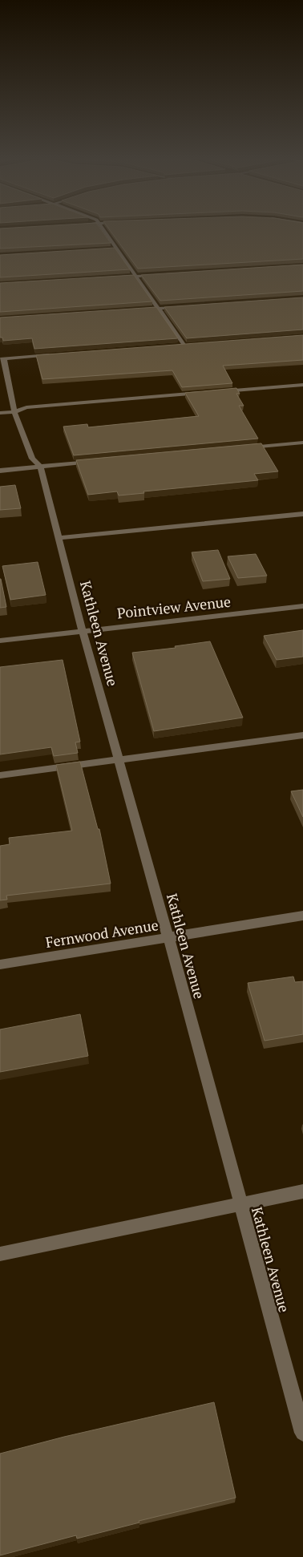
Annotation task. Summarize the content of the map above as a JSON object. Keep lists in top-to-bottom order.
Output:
{
  "streets": {
    "street": ["Pointview Avenue", "Kathleen Avenue", "Fernwood Avenue"]
  },
  "crossings": [
    ["Pointview Avenue", "Kathleen Avenue"],
    ["Kathleen Avenue", "Fernwood Avenue"]
  ]
}
